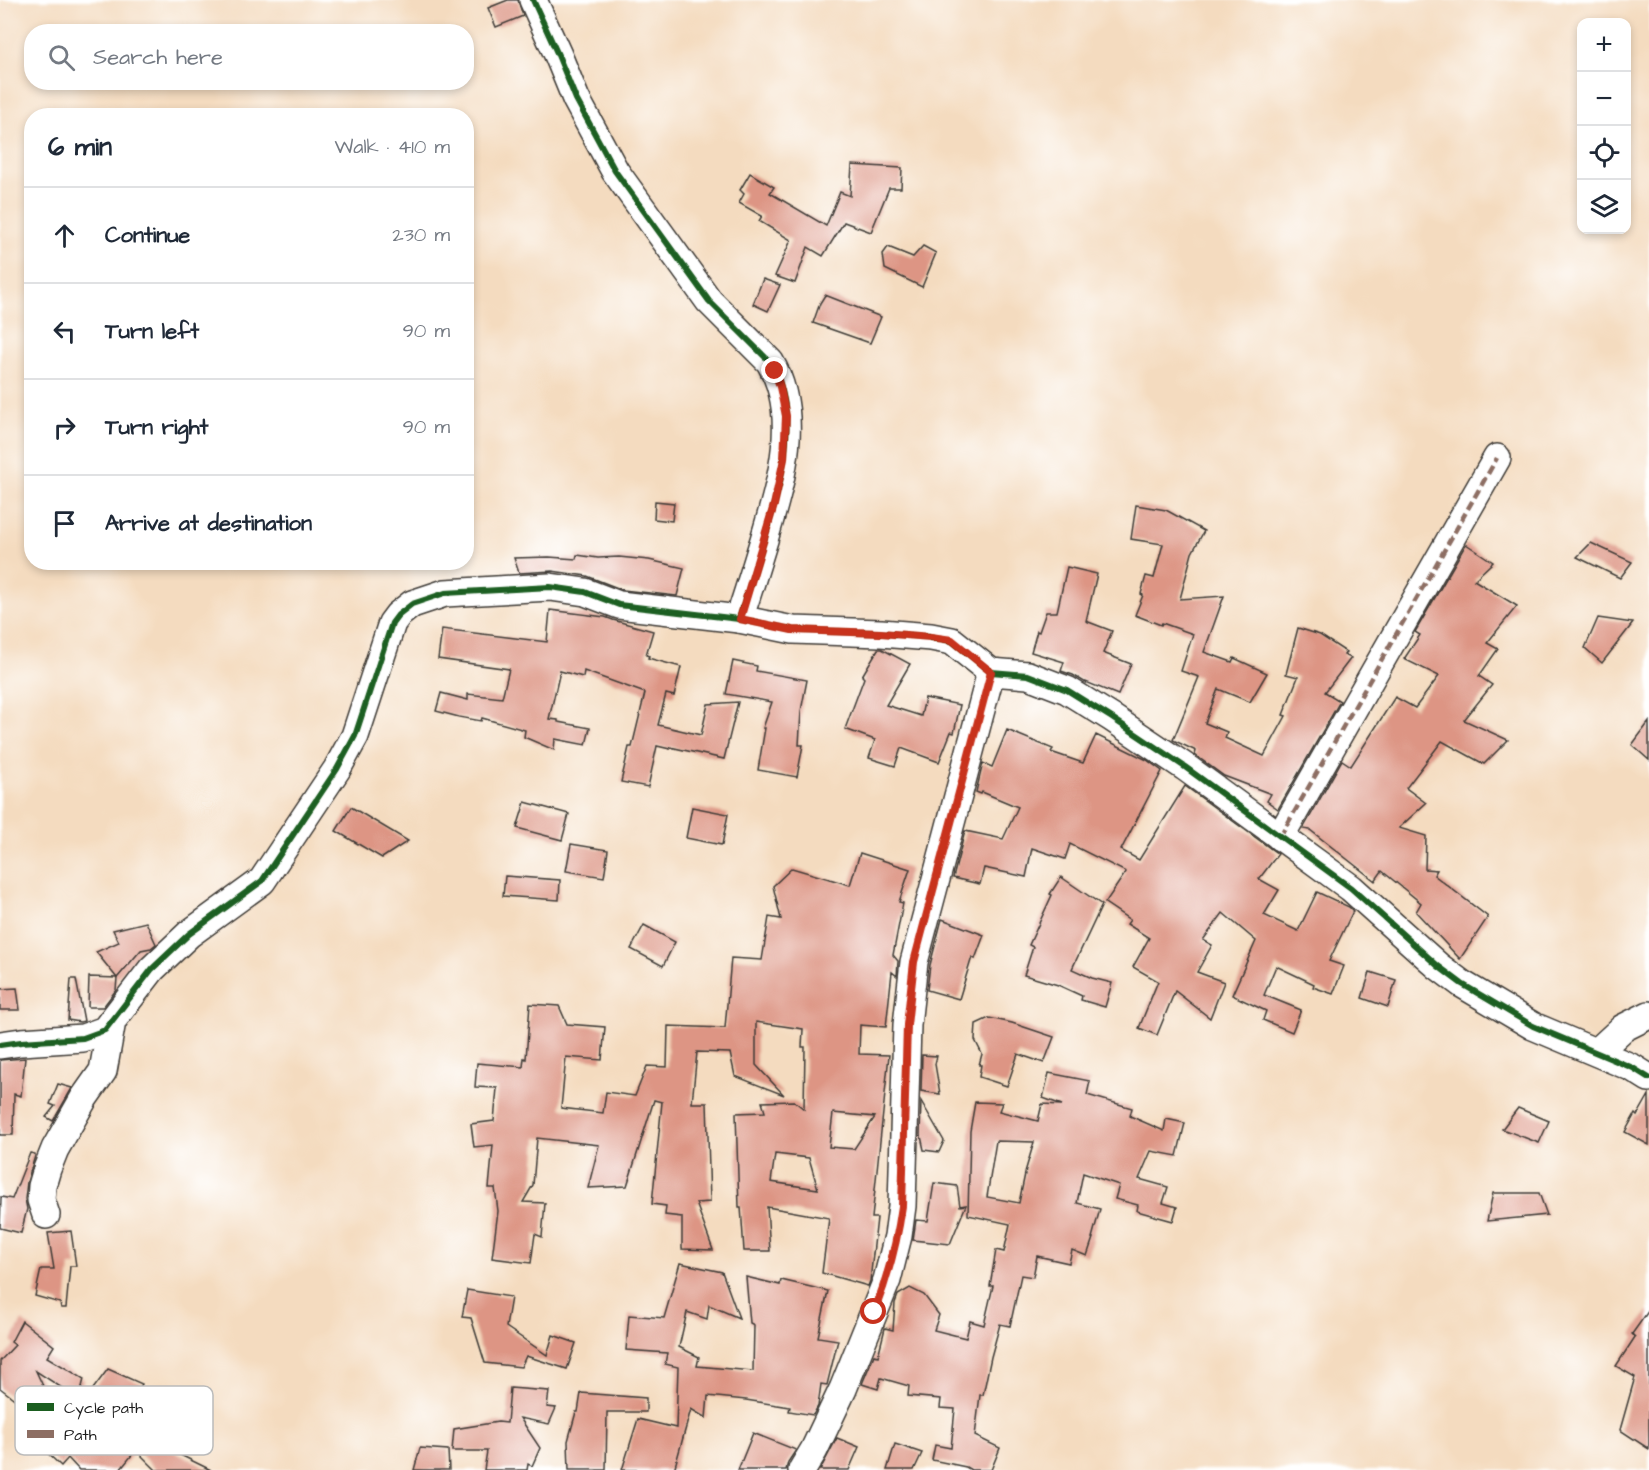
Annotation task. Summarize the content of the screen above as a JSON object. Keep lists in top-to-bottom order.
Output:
{
  "legend": ["Cycle path", "Path"],
  "page": {
    "map_buttons": ["+", "−"],
    "search": "Search here",
    "heading": ["6 min", "Walk · 410 m"],
    "list": [
      ["Continue", "230 m"],
      ["Turn left", "90 m"],
      ["Turn right", "90 m"],
      "Arrive at destination"
    ]
  }
}
